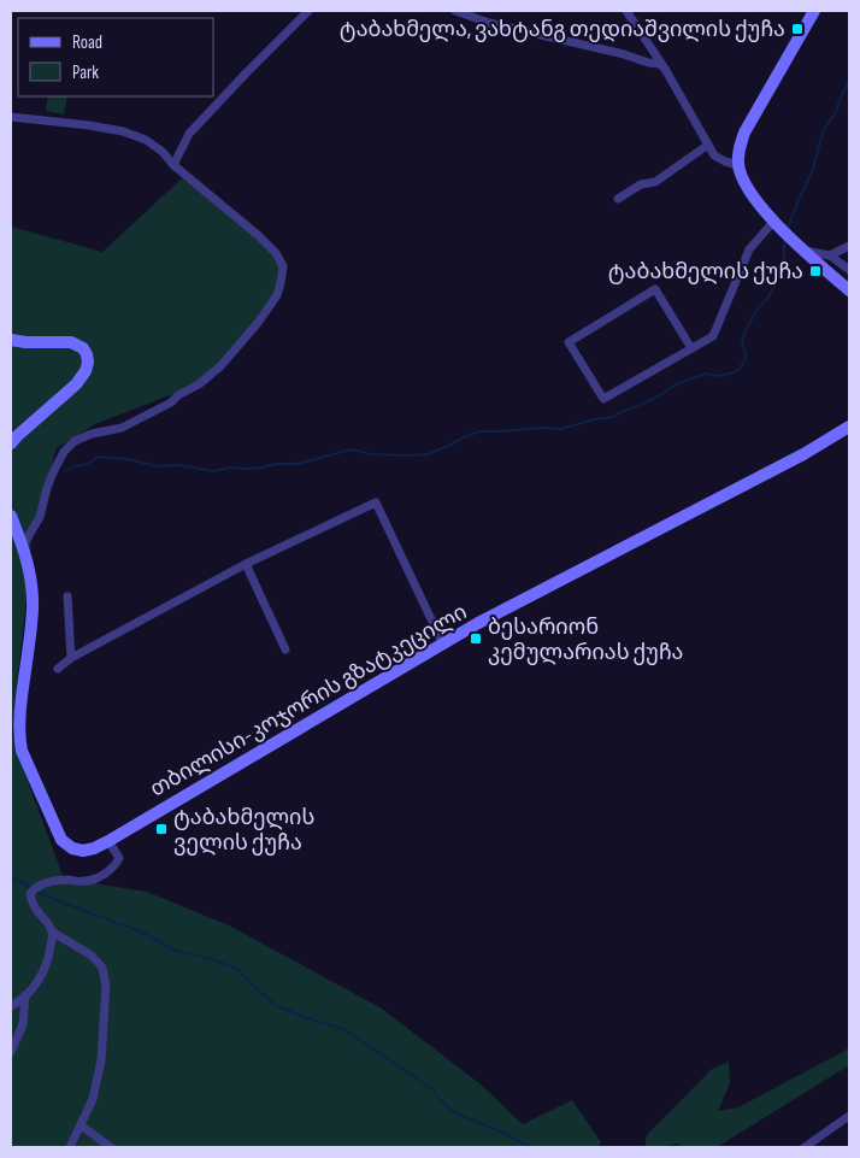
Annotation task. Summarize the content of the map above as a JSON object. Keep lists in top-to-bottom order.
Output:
{
  "streets": {
    "main road": ["თბილისი-კოჯორის გზატკეცილი"]
  },
  "places": {
    "transit": [
      "ტაბახმელა, ვახტანგ თედიაშვილის ქუჩა",
      "ტაბახმელის ქუჩა",
      "ბესარიონ კემულარიას ქუჩა",
      "ტაბახმელის ველის ქუჩა"
    ]
  },
  "legend": ["Road", "Park"]
}
